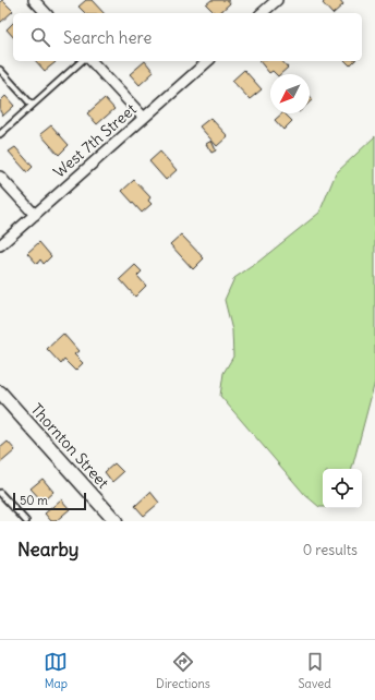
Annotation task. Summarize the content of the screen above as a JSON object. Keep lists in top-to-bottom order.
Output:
{
  "streets": {
    "street": ["West 7th Street", "Thornton Street"]
  },
  "scale_bar": "50 m",
  "north": "bottom left",
  "page": {
    "search": "Search here",
    "scale": "50 m",
    "heading": ["Nearby", "0 results"],
    "nav": ["Map", "Directions", "Saved"]
  }
}
